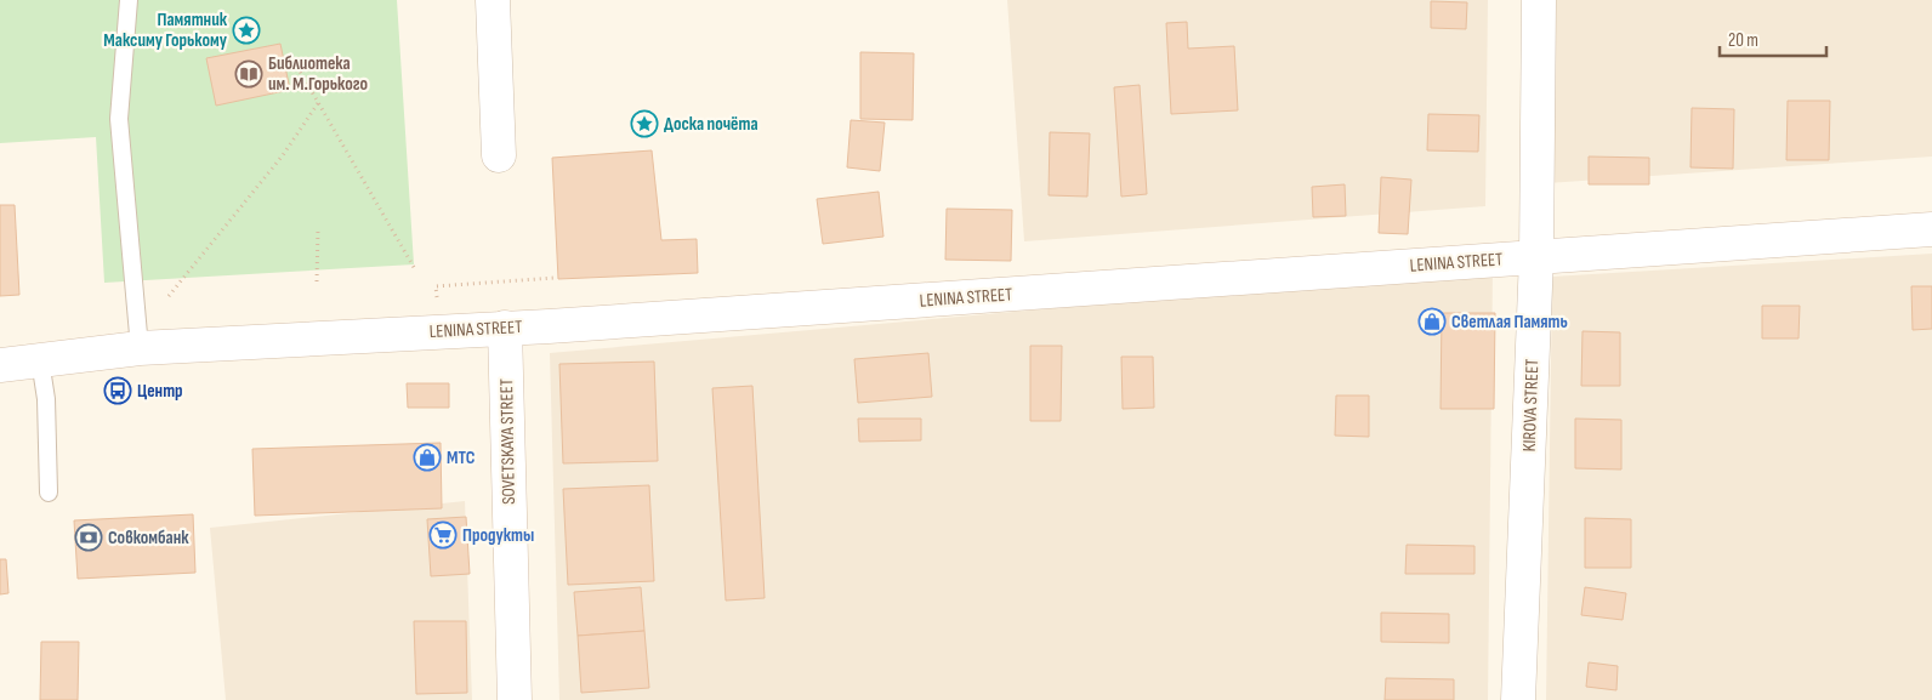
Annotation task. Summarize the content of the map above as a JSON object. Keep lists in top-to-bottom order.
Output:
{
  "streets": {
    "street": ["LENINA STREET", "KIROVA STREET", "SOVETSKAYA STREET"]
  },
  "crossings": [
    ["LENINA STREET", "KIROVA STREET"],
    ["LENINA STREET", "SOVETSKAYA STREET"]
  ],
  "places": {
    "place": ["Памятник Максиму Горькому", "Доска почёта"],
    "library": ["Библиотека им. М.Горького"],
    "shop": ["Светлая Память", "МТС"],
    "bus stop": ["Центр"],
    "supermarket": ["Продукты"],
    "bank": ["Совкомбанк"]
  },
  "scale_bar": "20 m"
}
